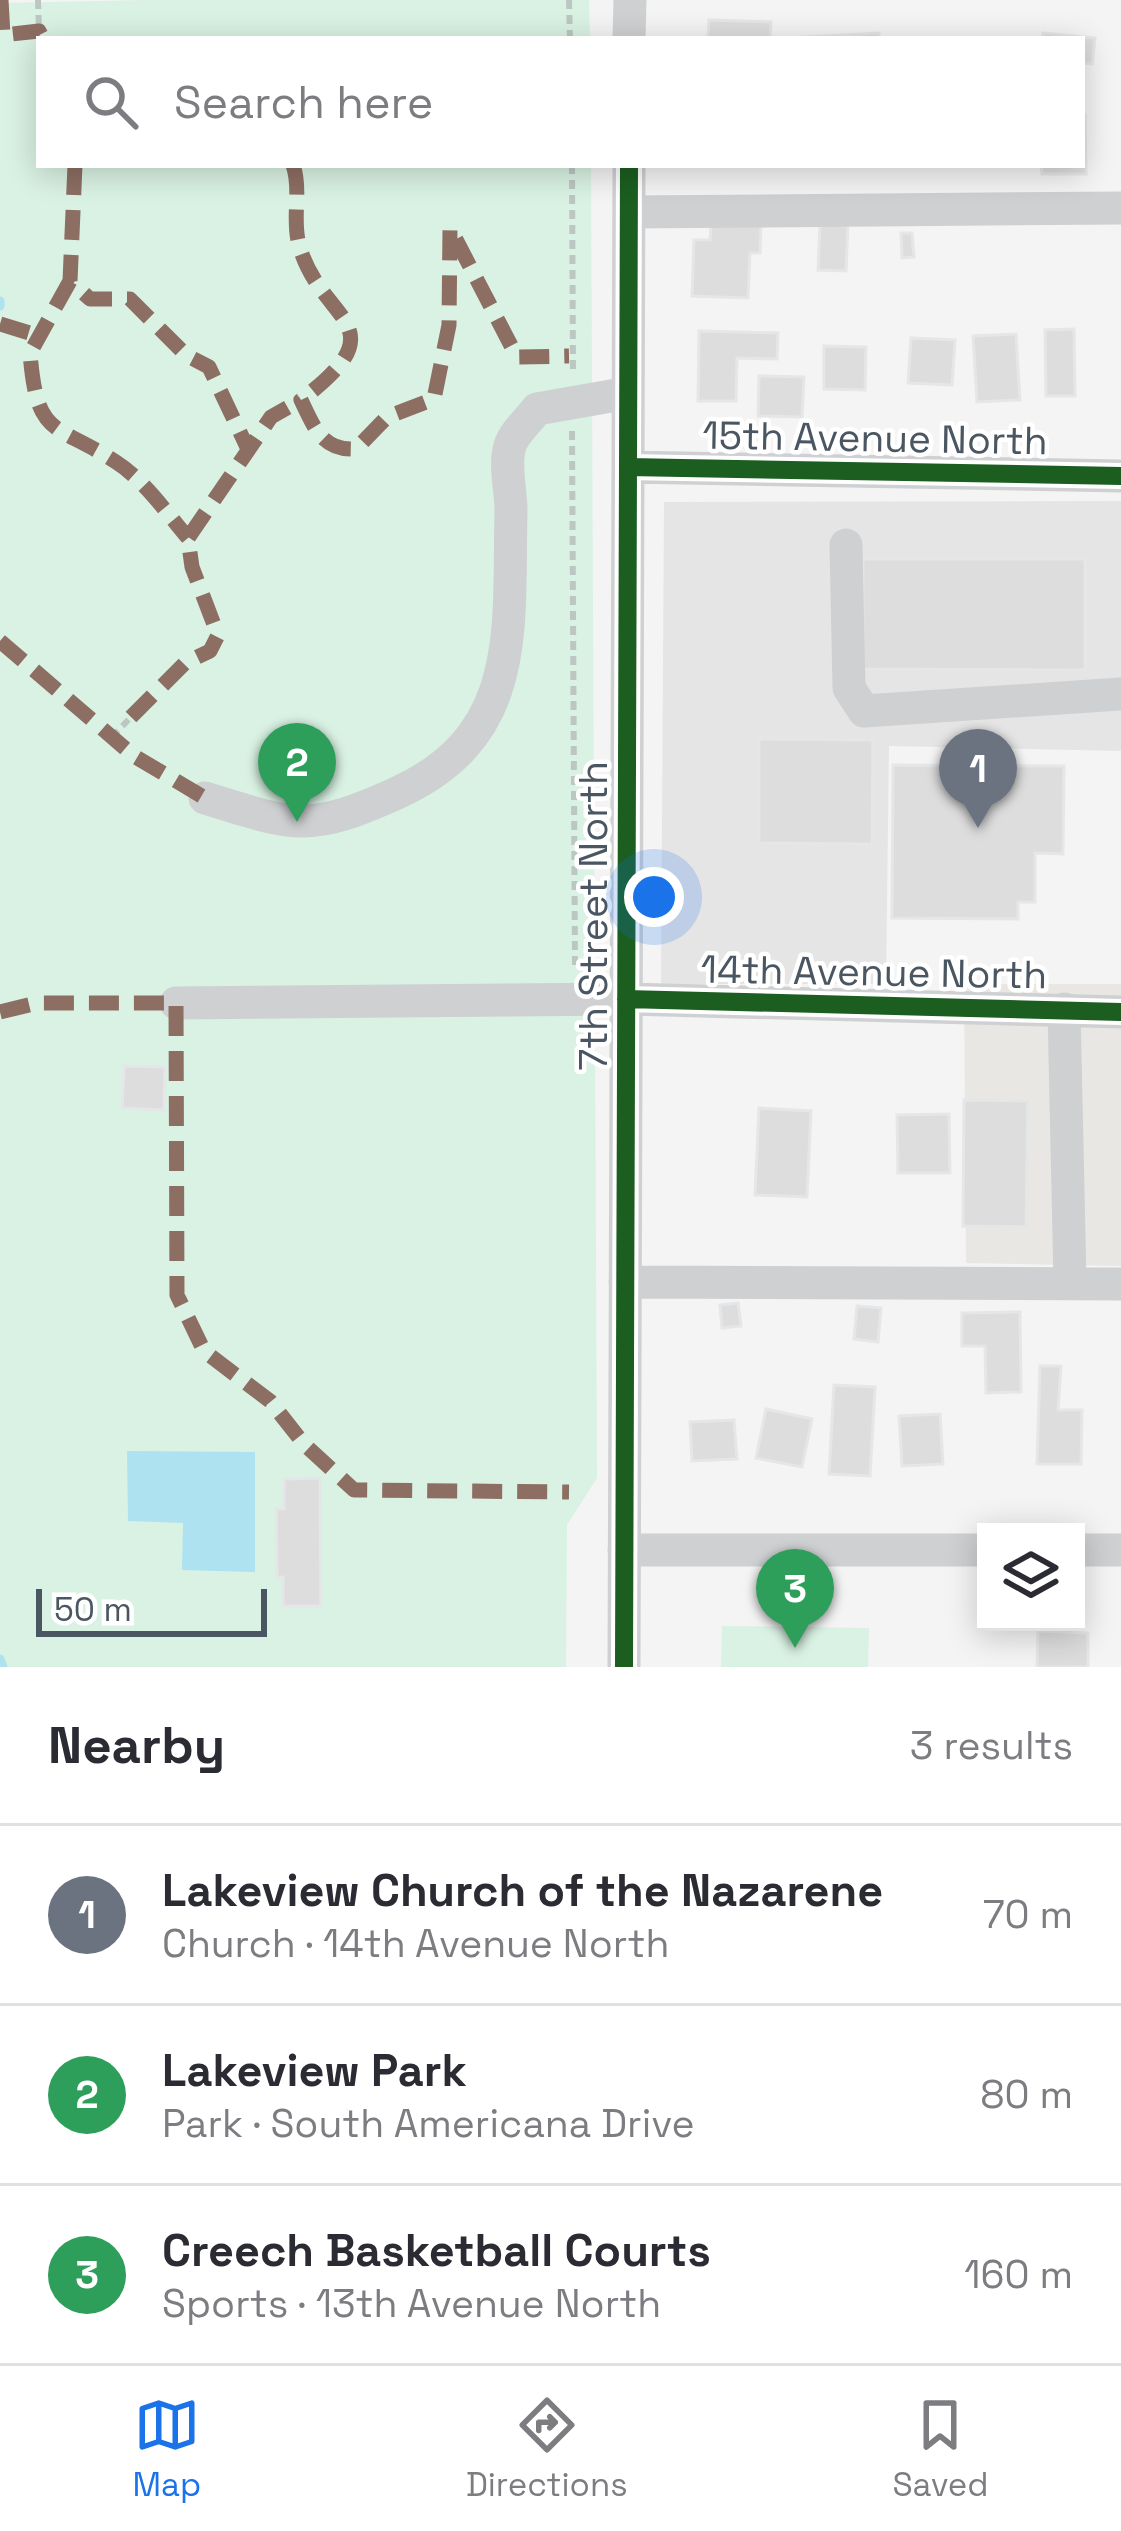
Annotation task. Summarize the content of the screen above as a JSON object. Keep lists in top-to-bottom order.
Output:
{
  "streets": {
    "street": ["15th Avenue North", "7th Street North", "14th Avenue North"]
  },
  "crossings": [
    ["15th Avenue North", "7th Street North"],
    ["7th Street North", "14th Avenue North"]
  ],
  "scale_bar": "50 m",
  "page": {
    "search": "Search here",
    "pins": ["2", "1", "3"],
    "scale": "50 m",
    "heading": ["Nearby", "3 results"],
    "list": [
      {
        "mark": "1",
        "name": "Lakeview Church of the Nazarene",
        "note": "Church · 14th Avenue North",
        "value": "70 m"
      },
      {
        "mark": "2",
        "name": "Lakeview Park",
        "note": "Park · South Americana Drive",
        "value": "80 m"
      },
      {
        "mark": "3",
        "name": "Creech Basketball Courts",
        "note": "Sports · 13th Avenue North",
        "value": "160 m"
      }
    ],
    "nav": ["Map", "Directions", "Saved"]
  }
}
